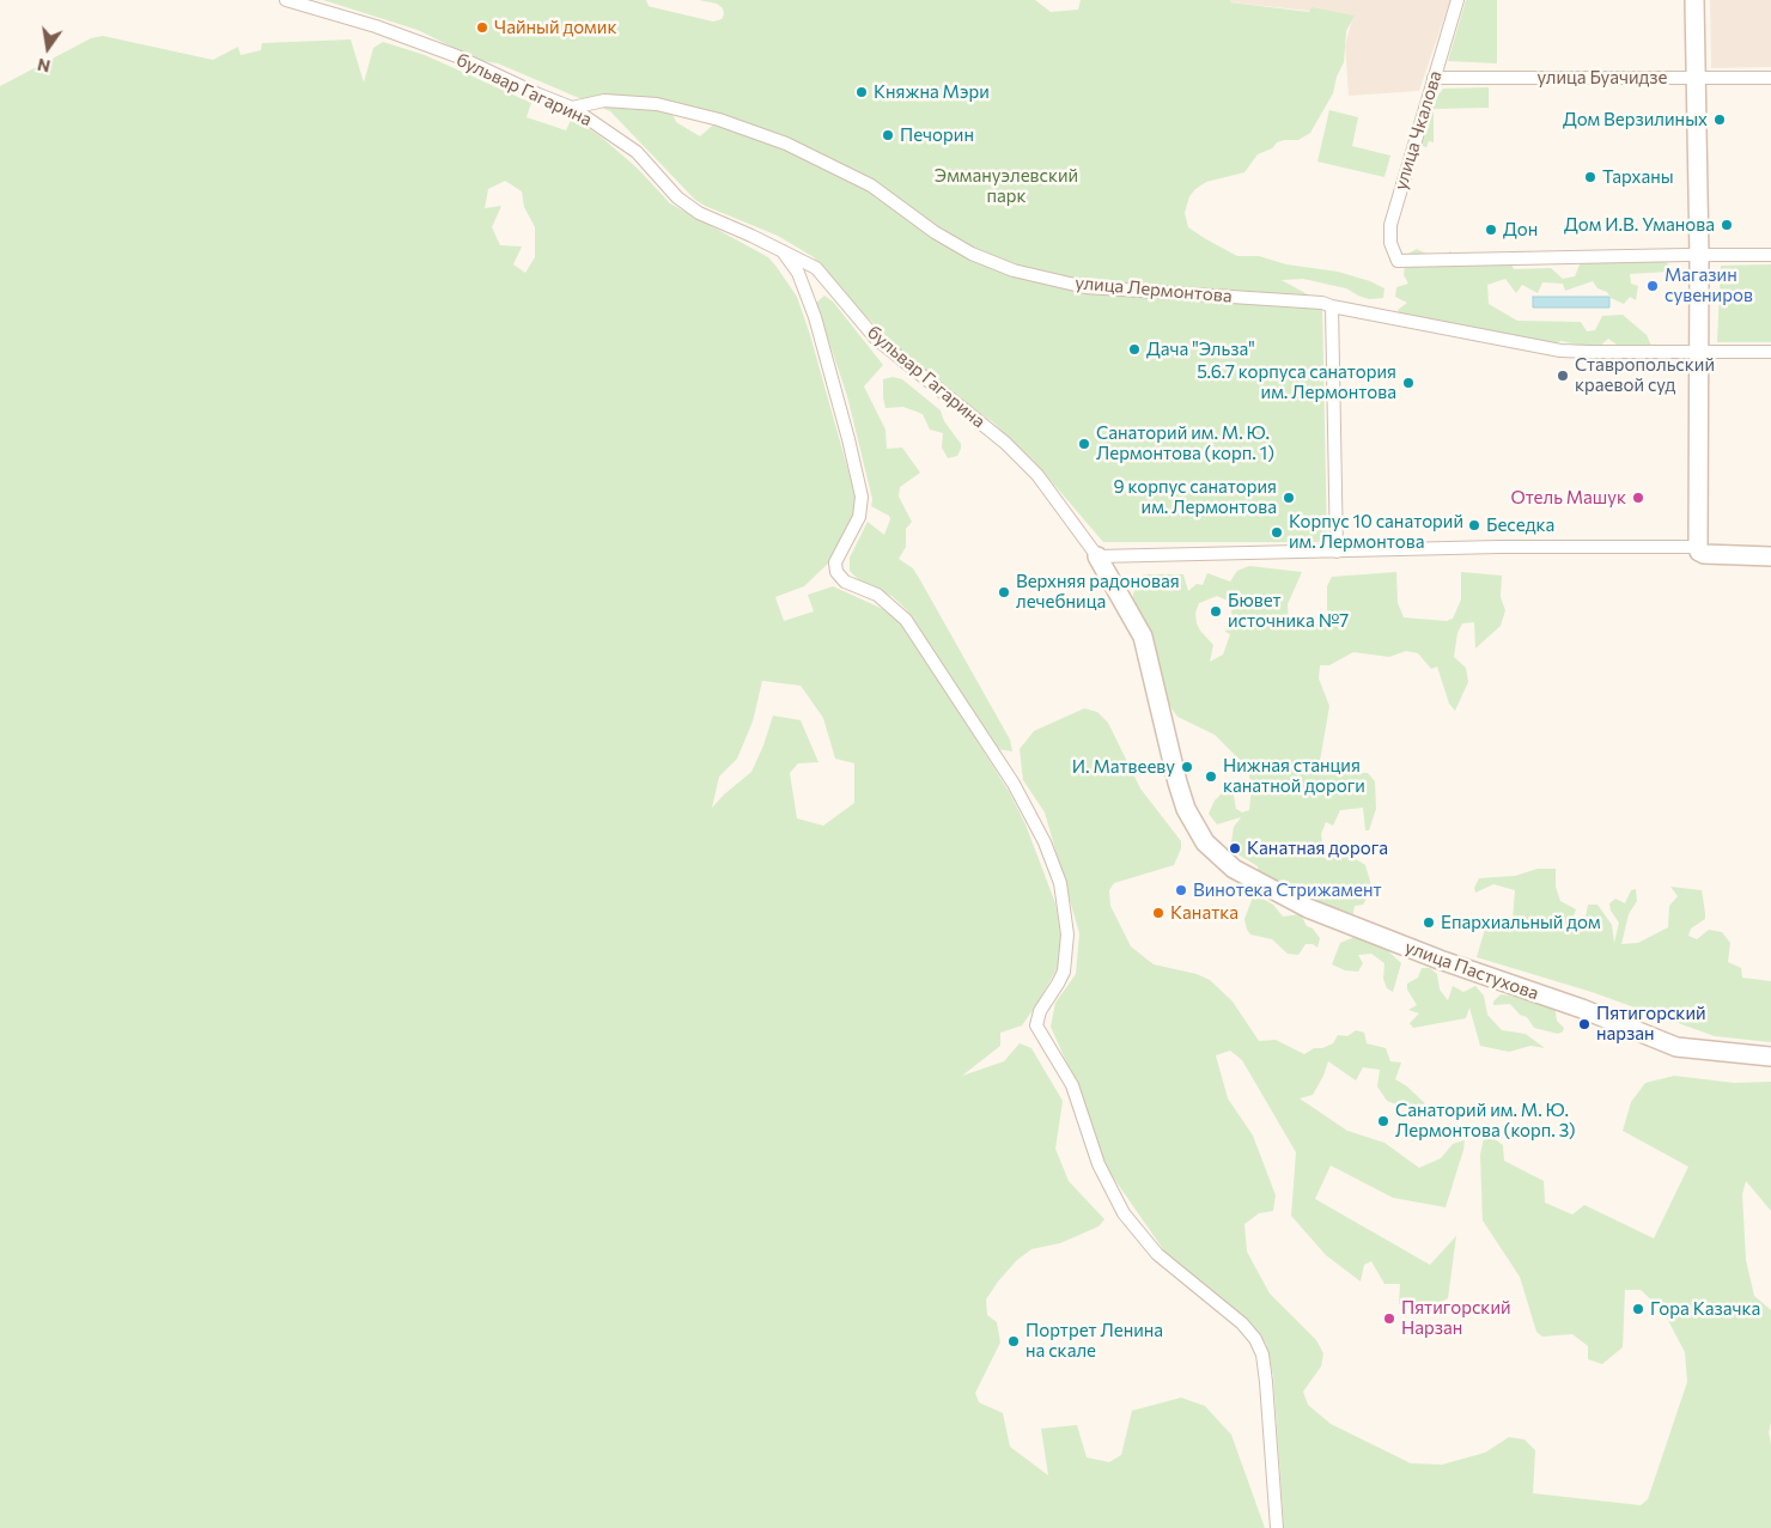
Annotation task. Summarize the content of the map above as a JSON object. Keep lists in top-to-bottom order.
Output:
{
  "streets": {
    "street": [
      "улица Буачидзе",
      "бульвар Гагарина",
      "улица Чкалова",
      "улица Лермонтова",
      "улица Пастухова"
    ]
  },
  "crossings": [
    ["улица Буачидзе", "улица Чкалова"],
    ["бульвар Гагарина", "улица Лермонтова"],
    ["бульвар Гагарина", "улица Пастухова"]
  ],
  "parks": ["Эммануэлевский парк"],
  "places": [
    "Чайный домик",
    "Княжна Мэри",
    "Дом Верзилиных",
    "Печорин",
    "Тарханы",
    "Дом И.В. Уманова",
    "Дон",
    "Магазин сувениров",
    "Дача \"Эльза\"",
    "Ставропольский краевой суд",
    "5.6.7 корпуса санатория им. Лермонтова",
    "Санаторий им. М. Ю. Лермонтова (корп. 1)",
    "9 корпус санатория им. Лермонтова",
    "Отель Машук",
    "Беседка",
    "Корпус 10 санаторий им. Лермонтова",
    "Верхняя радоновая лечебница",
    "Бювет источника №7",
    "И. Матвееву",
    "Нижная станция канатной дороги",
    "Канатная дорога",
    "Винотека Стрижамент",
    "Канатка",
    "Епархиальный дом",
    "Пятигорский нарзан",
    "Санаторий им. М. Ю. Лермонтова (корп. 3)",
    "Гора Казачка",
    "Пятигорский Нарзан",
    "Портрет Ленина на скале"
  ],
  "north": "bottom"
}
